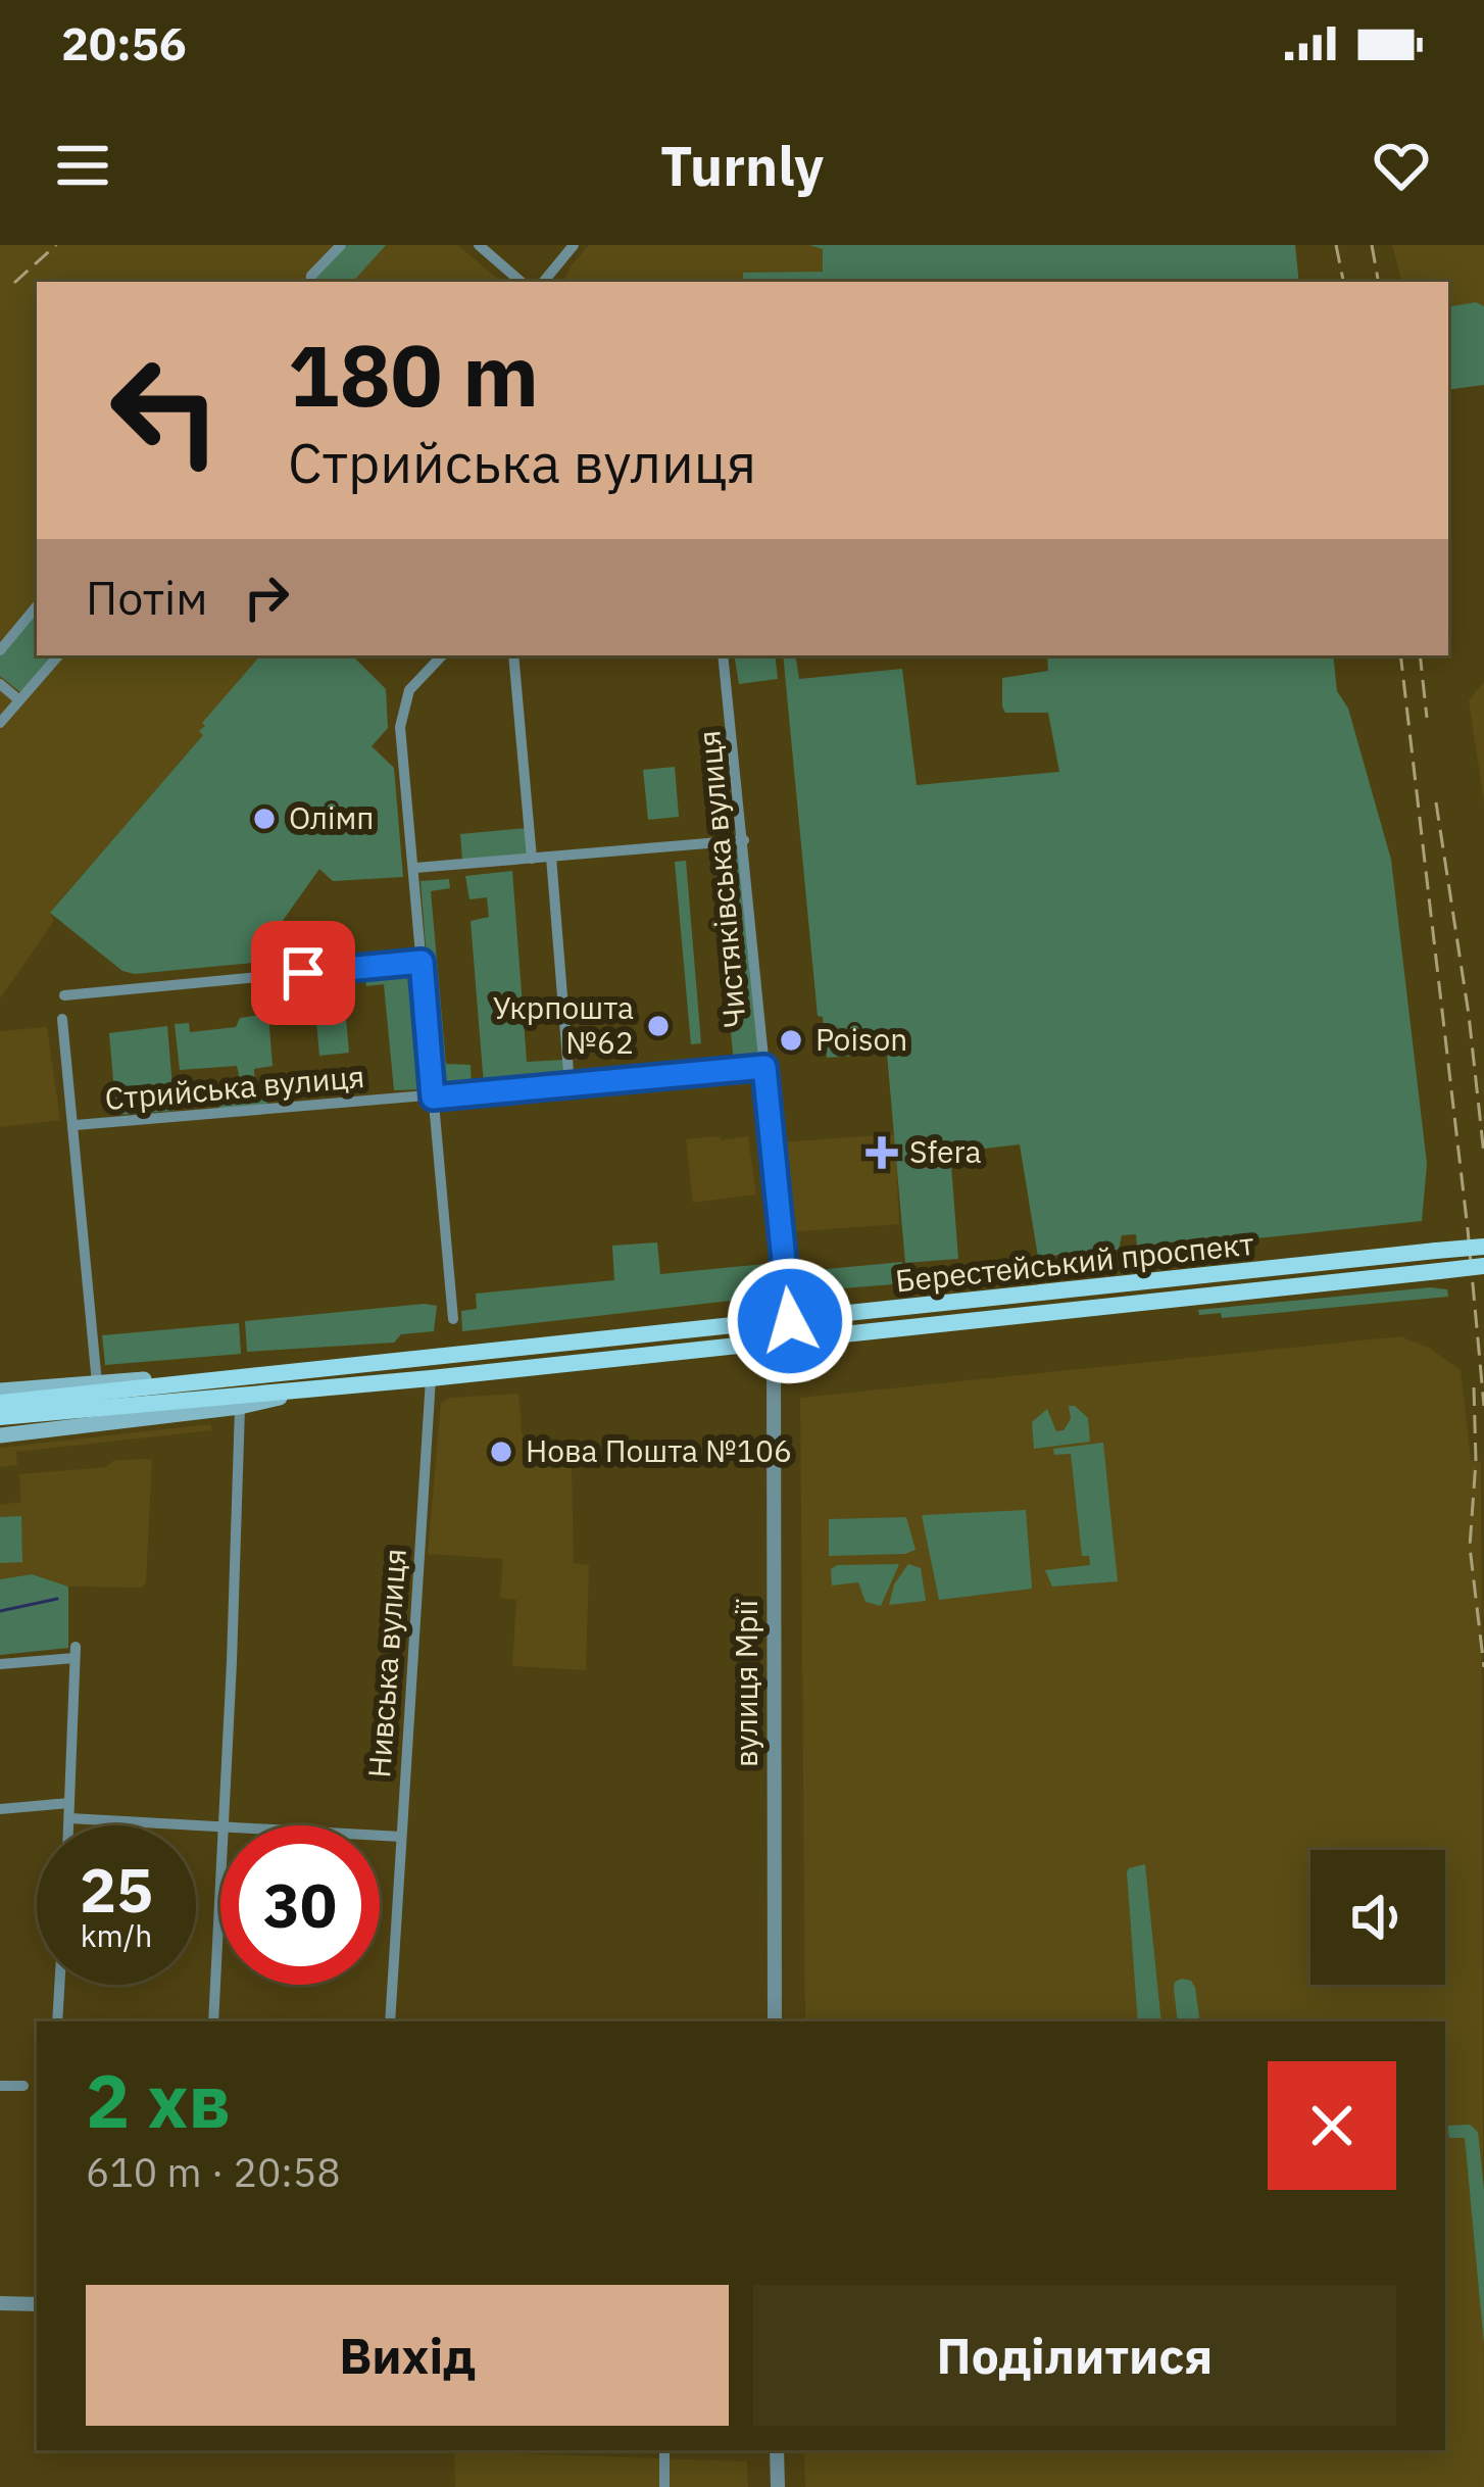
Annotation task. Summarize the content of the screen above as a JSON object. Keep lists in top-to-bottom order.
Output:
{
  "streets": {
    "main road": ["Берестейський проспект"],
    "street": [
      "Чистяківська вулиця",
      "Стрийська вулиця",
      "Нивська вулиця",
      "вулиця Мрії"
    ]
  },
  "crossings": [
    ["Чистяківська вулиця", "Стрийська вулиця"],
    ["Чистяківська вулиця", "Берестейський проспект"],
    ["Берестейський проспект", "Нивська вулиця"],
    ["Берестейський проспект", "вулиця Мрії"]
  ],
  "places": {
    "other": [
      "Олімп",
      "Укрпошта №62",
      "Poison",
      "Нова Пошта №106"
    ],
    "health": ["Sfera"]
  },
  "page": {
    "status": "20:56",
    "header": "Turnly",
    "turn": ["180 m", "Стрийська вулиця"],
    "then": "Потім",
    "speed": "25 km/h",
    "limit": "30",
    "heading": ["2 хв", "610 m · 20:58"],
    "buttons": ["Вихід", "Поділитися"]
  }
}
